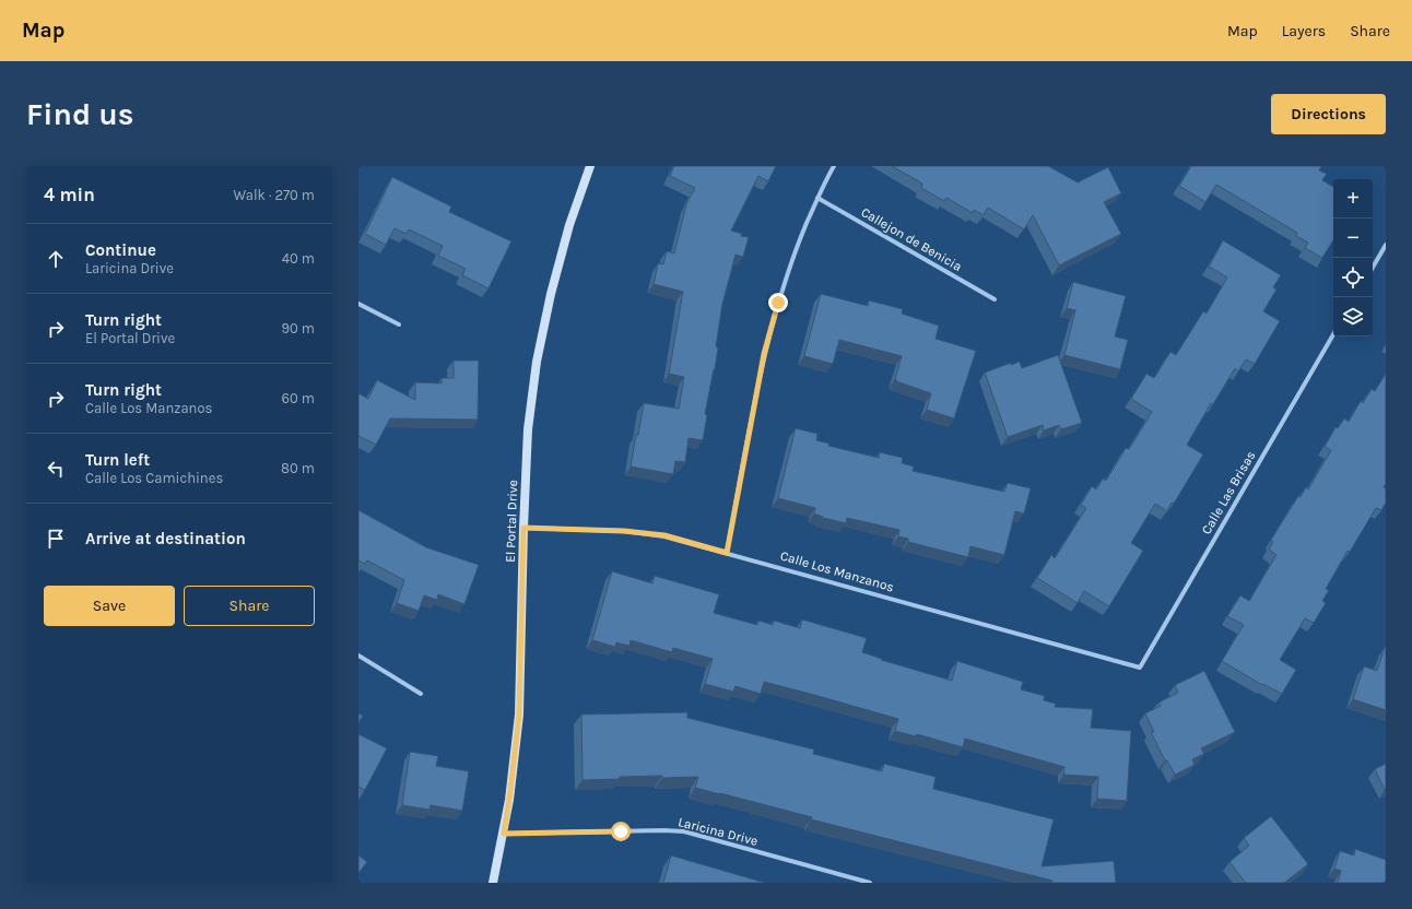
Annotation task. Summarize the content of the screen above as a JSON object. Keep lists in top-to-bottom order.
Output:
{
  "streets": {
    "street": [
      "Callejon de Benicia",
      "Calle Las Brisas",
      "El Portal Drive",
      "Calle Los Manzanos",
      "Laricina Drive"
    ]
  },
  "crossings": [
    ["Calle Las Brisas", "Calle Los Manzanos"],
    ["El Portal Drive", "Calle Los Manzanos"],
    ["El Portal Drive", "Laricina Drive"]
  ],
  "page": {
    "header": "Map",
    "nav": ["Map", "Layers", "Share"],
    "buttons": [
      "Directions",
      ["Save", "Share"]
    ],
    "title": "Find us",
    "heading": ["4 min", "Walk · 270 m"],
    "map_buttons": ["+", "−"],
    "list": [
      ["Continue", "Laricina Drive", "40 m"],
      ["Turn right", "El Portal Drive", "90 m"],
      ["Turn right", "Calle Los Manzanos", "60 m"],
      ["Turn left", "Calle Los Camichines", "80 m"],
      "Arrive at destination"
    ]
  }
}
